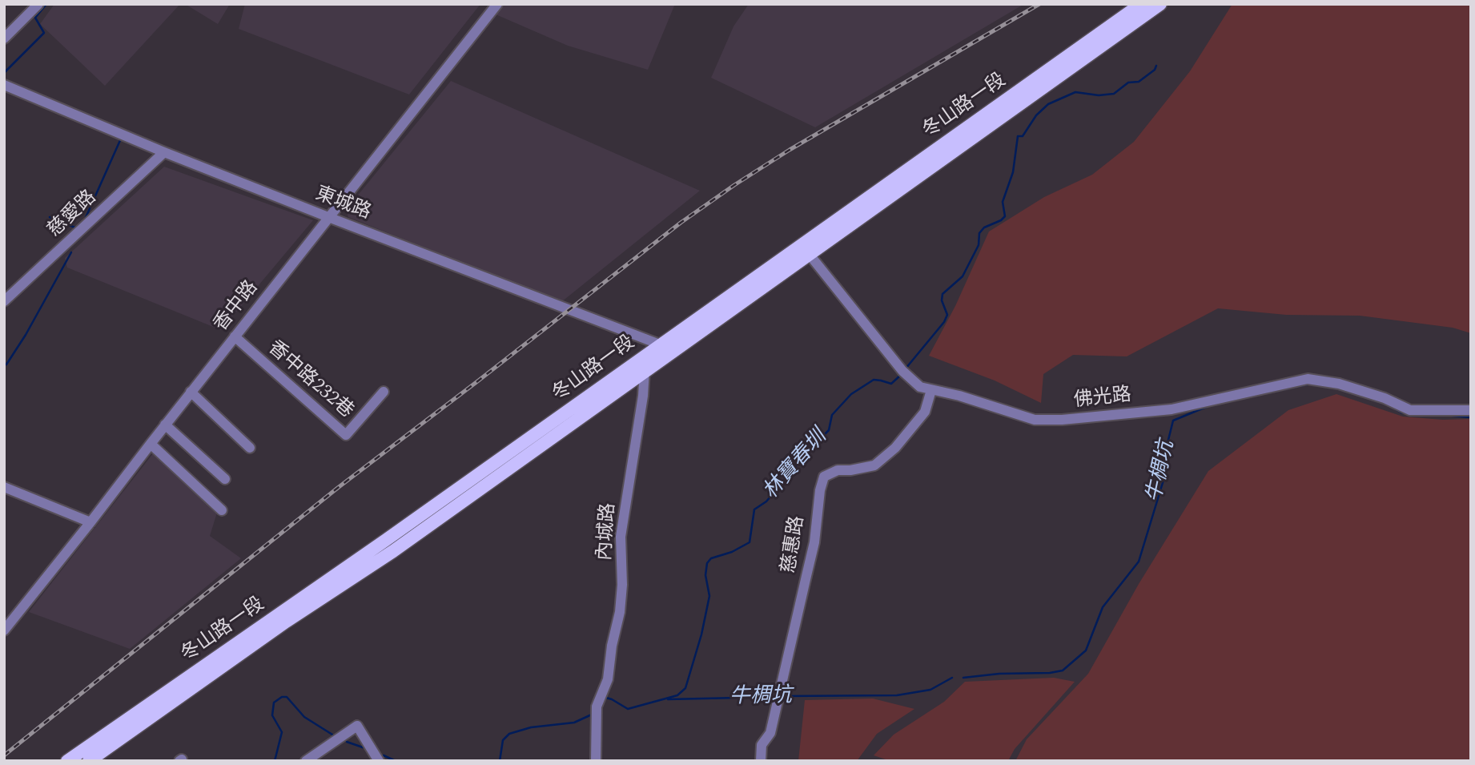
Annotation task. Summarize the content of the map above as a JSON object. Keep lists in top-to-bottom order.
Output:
{
  "streets": {
    "main road": ["冬山路一段"],
    "street": [
      "東城路",
      "慈愛路",
      "香中路",
      "香中路232巷",
      "佛光路",
      "內城路",
      "慈惠路"
    ]
  },
  "crossings": [
    ["冬山路一段", "東城路"],
    ["冬山路一段", "佛光路"],
    ["冬山路一段", "內城路"],
    ["東城路", "慈愛路"],
    ["東城路", "香中路"],
    ["香中路", "香中路232巷"],
    ["佛光路", "慈惠路"]
  ],
  "water": ["林寶春圳", "牛椆坑"]
}
